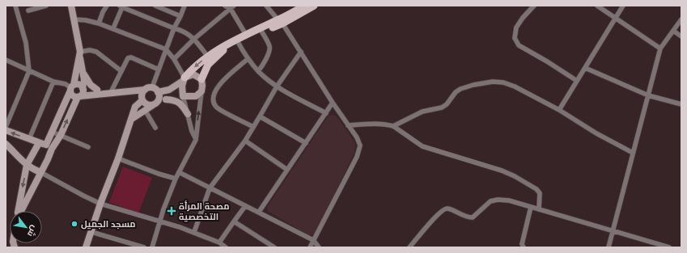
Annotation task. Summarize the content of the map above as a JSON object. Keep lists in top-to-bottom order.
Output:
{
  "places": {
    "health": ["مصحة المرأة التخصصية"],
    "other": ["مسجد الجميل"]
  },
  "north": "bottom right"
}
